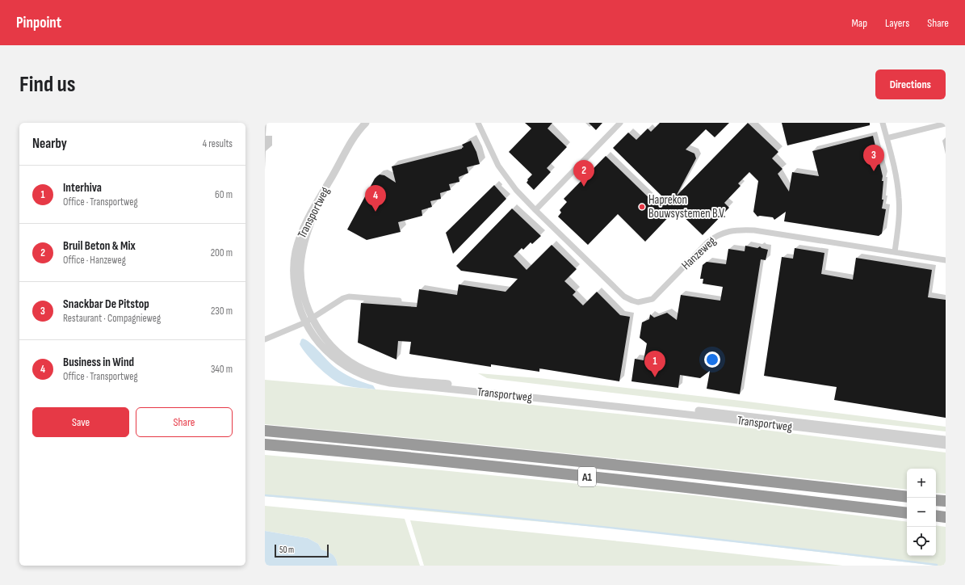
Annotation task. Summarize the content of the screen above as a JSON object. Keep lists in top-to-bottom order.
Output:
{
  "streets": {
    "highway": ["A1"],
    "street": ["Transportweg", "Hanzeweg"]
  },
  "places": ["Haprekon Bouwsystemen B.V."],
  "scale_bar": "50 m",
  "page": {
    "header": "Pinpoint",
    "nav": ["Map", "Layers", "Share"],
    "buttons": [
      "Directions",
      ["Save", "Share"]
    ],
    "title": "Find us",
    "heading": ["Nearby", "4 results"],
    "pins": [
      "3",
      "2",
      "4",
      "1"
    ],
    "list": [
      {
        "mark": "1",
        "name": "Interhiva",
        "note": "Office · Transportweg",
        "value": "60 m"
      },
      {
        "mark": "2",
        "name": "Bruil Beton & Mix",
        "note": "Office · Hanzeweg",
        "value": "200 m"
      },
      {
        "mark": "3",
        "name": "Snackbar De Pitstop",
        "note": "Restaurant · Compagnieweg",
        "value": "230 m"
      },
      {
        "mark": "4",
        "name": "Business in Wind",
        "note": "Office · Transportweg",
        "value": "340 m"
      }
    ],
    "map_buttons": ["+", "−"],
    "scale": "50 m"
  }
}
